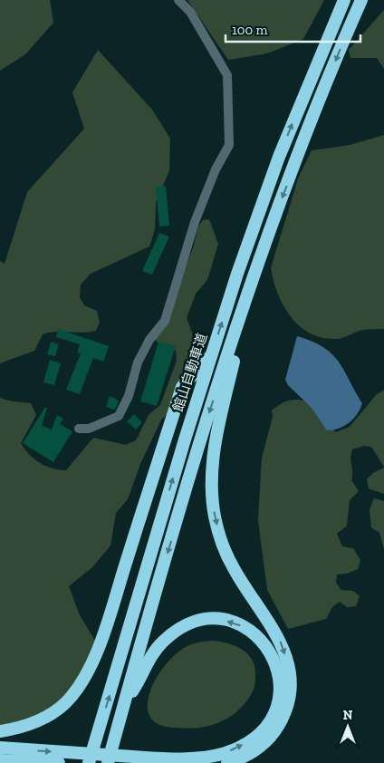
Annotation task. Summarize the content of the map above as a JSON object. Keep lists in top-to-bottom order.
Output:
{
  "streets": {
    "highway": ["館山自動車道"]
  },
  "scale_bar": "100 m",
  "north": "top"
}
